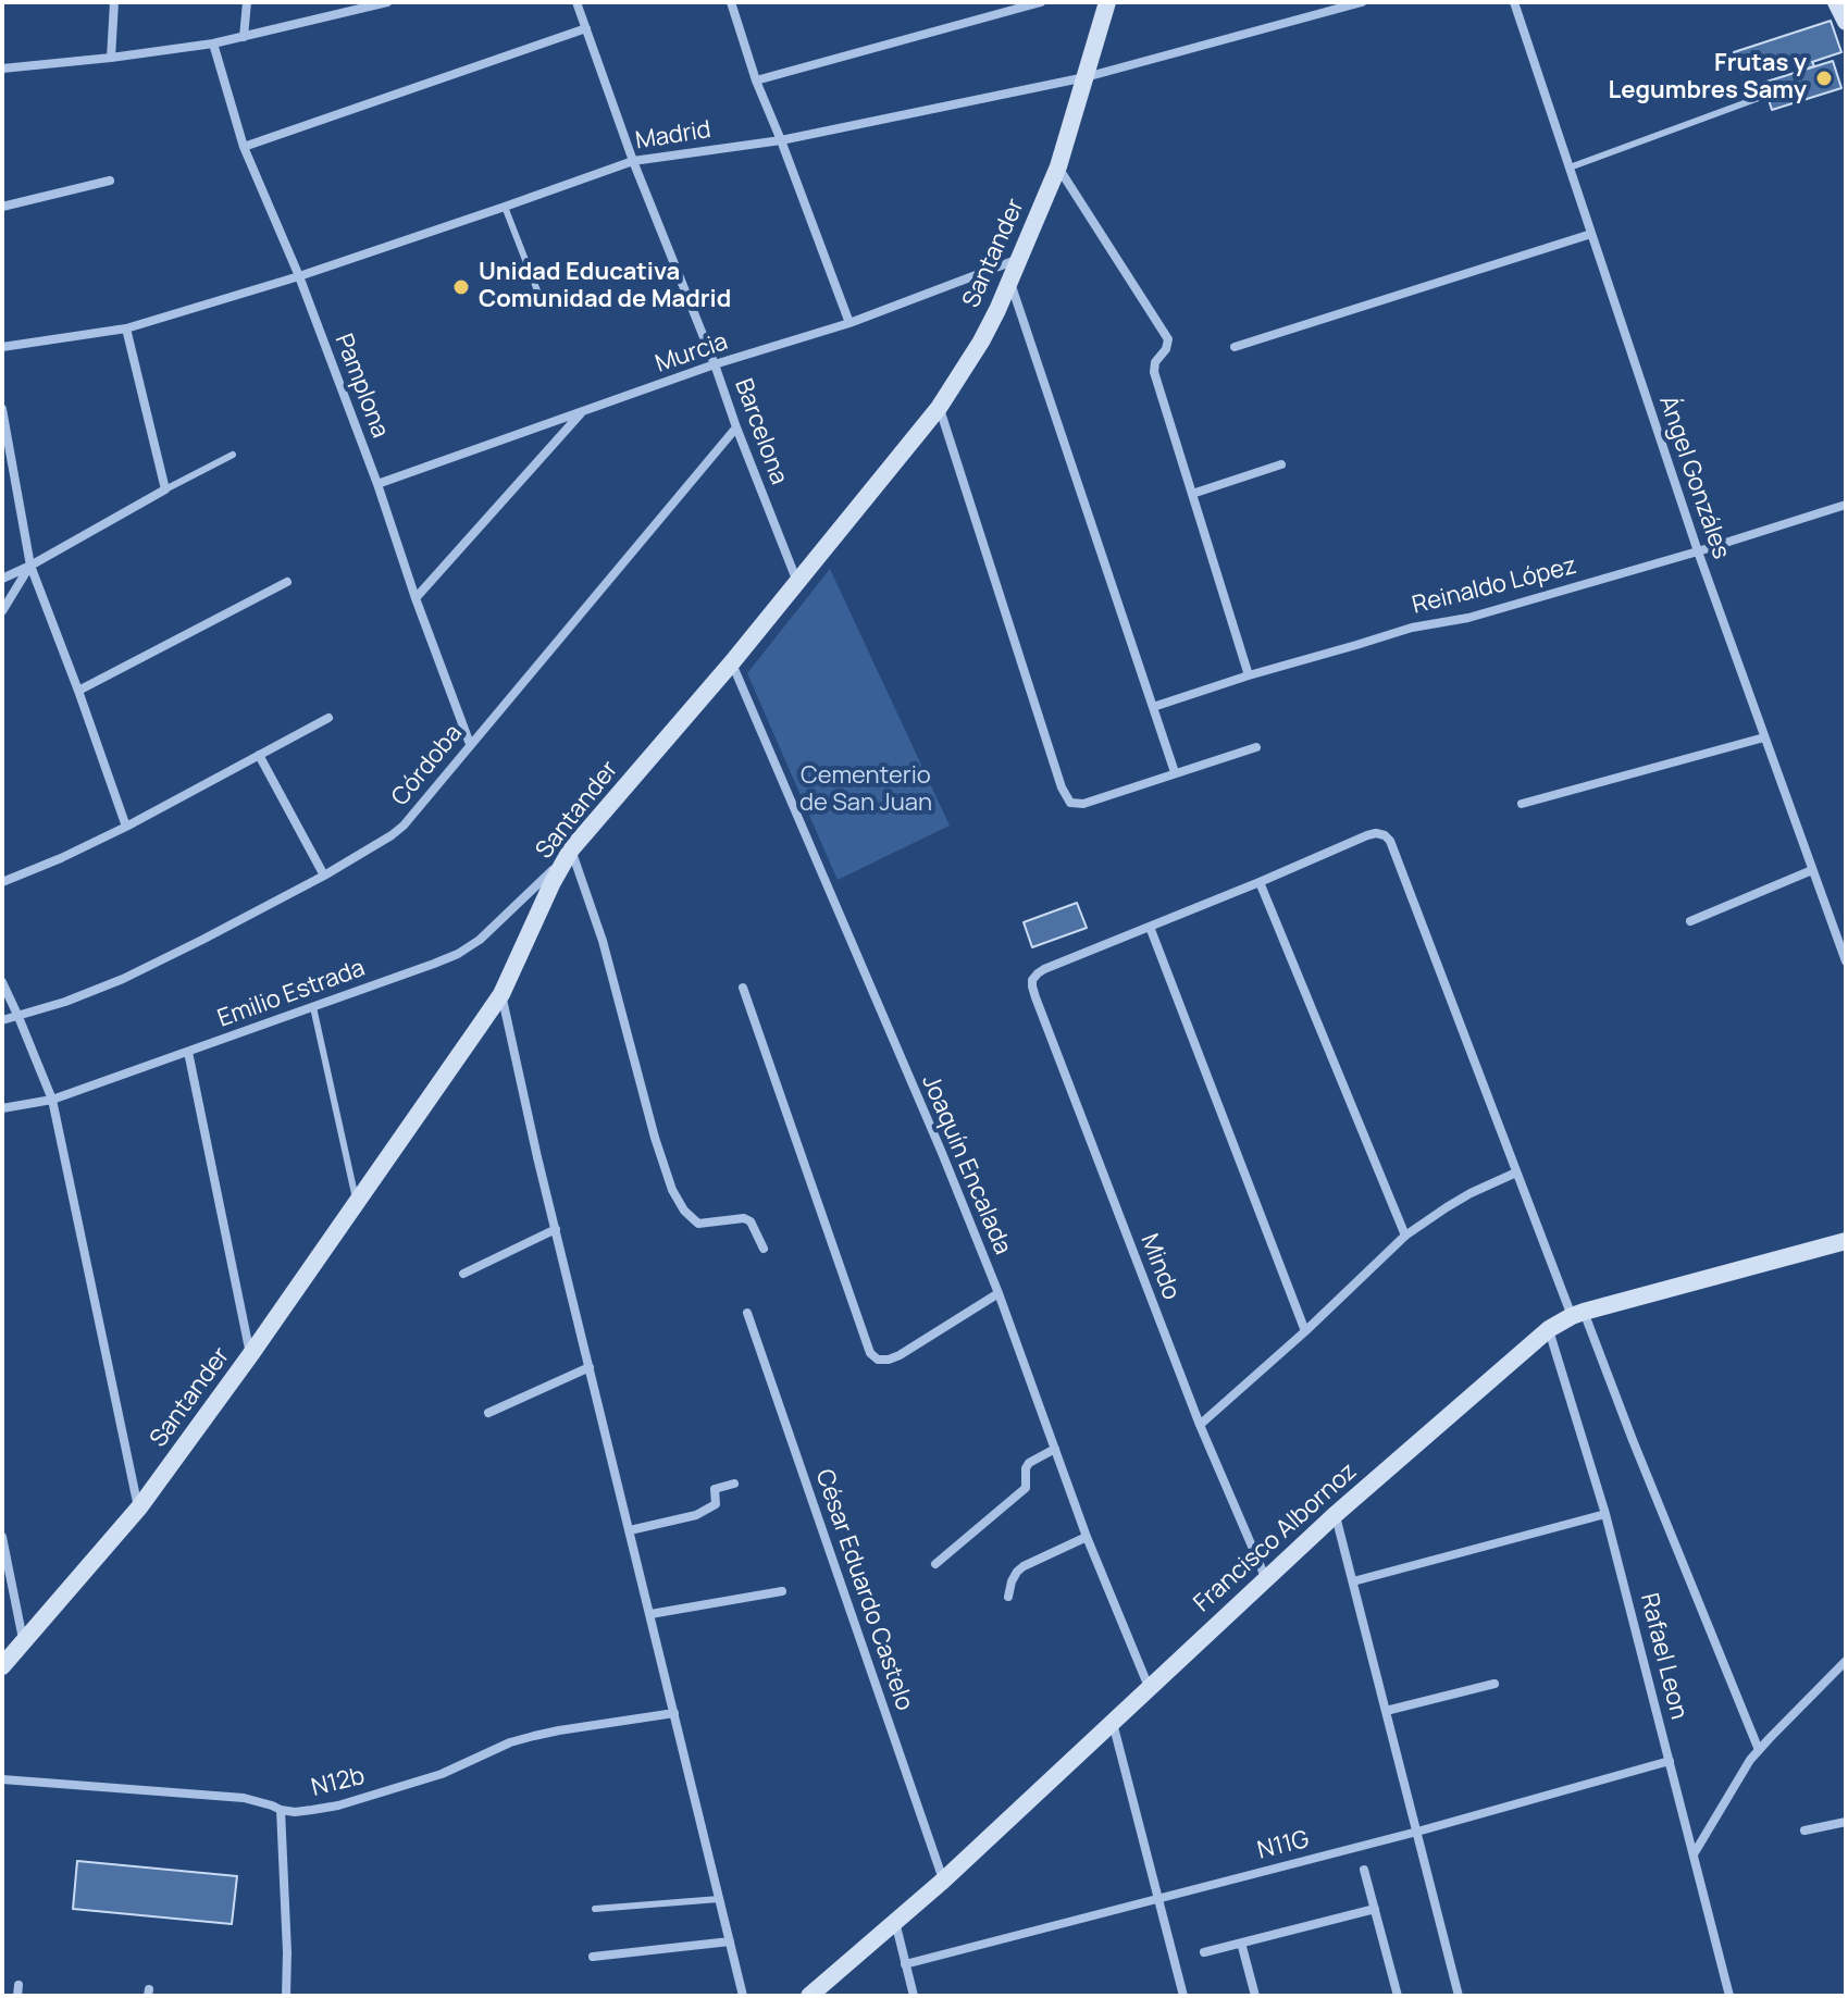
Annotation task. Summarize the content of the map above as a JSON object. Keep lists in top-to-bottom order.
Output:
{
  "streets": {
    "street": [
      "Madrid",
      "Santander",
      "Murcia",
      "Pamplona",
      "Barcelona",
      "Ángel Gonzáles",
      "Reinaldo López",
      "Córdoba",
      "Emilio Estrada",
      "Joaquín Encalada",
      "Mindo",
      "Francisco Albornoz",
      "César Eduardo Castelo",
      "Rafael Leon",
      "N12b",
      "N11G"
    ]
  },
  "crossings": [
    ["Madrid", "Santander"],
    ["Madrid", "Pamplona"],
    ["Madrid", "Barcelona"],
    ["Santander", "Murcia"],
    ["Santander", "Barcelona"],
    ["Santander", "Emilio Estrada"],
    ["Santander", "Joaquín Encalada"],
    ["Murcia", "Pamplona"],
    ["Murcia", "Barcelona"],
    ["Pamplona", "Córdoba"],
    ["Barcelona", "Córdoba"],
    ["Ángel Gonzáles", "Reinaldo López"],
    ["Joaquín Encalada", "Francisco Albornoz"],
    ["Mindo", "Francisco Albornoz"],
    ["Francisco Albornoz", "César Eduardo Castelo"],
    ["Francisco Albornoz", "Rafael Leon"],
    ["Rafael Leon", "N11G"]
  ],
  "parks": ["Cementerio de San Juan"],
  "places": ["Frutas y Legumbres Samy", "Unidad Educativa Comunidad de Madrid"]
}
